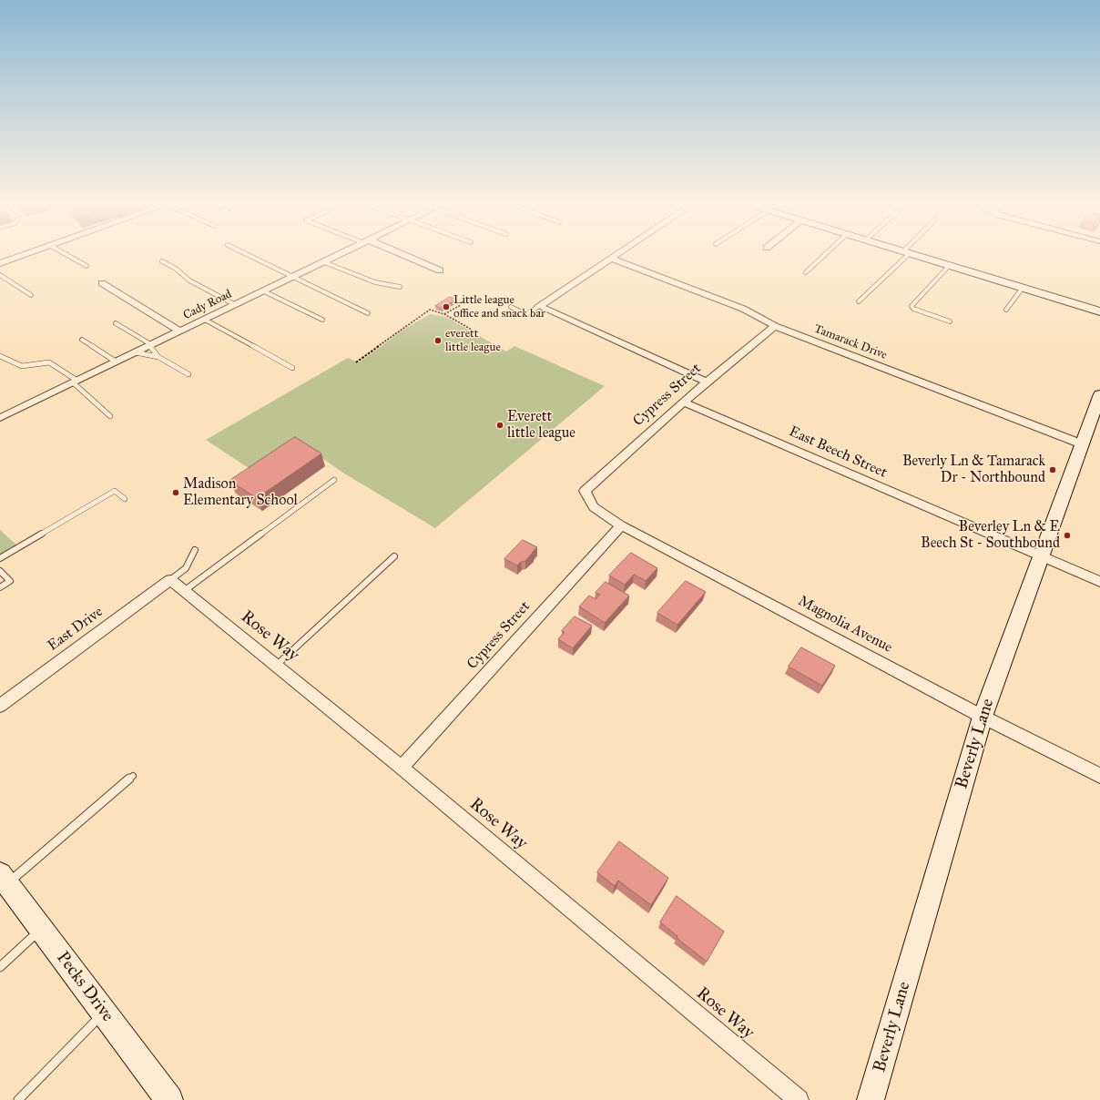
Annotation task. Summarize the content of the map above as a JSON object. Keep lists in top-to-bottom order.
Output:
{
  "streets": {
    "street": [
      "Cady Road",
      "Tamarack Drive",
      "Cypress Street",
      "East Beech Street",
      "Magnolia Avenue",
      "East Drive",
      "Rose Way",
      "Beverly Lane",
      "Pecks Drive"
    ]
  },
  "crossings": [
    ["Tamarack Drive", "Cypress Street"],
    ["Tamarack Drive", "Beverly Lane"],
    ["Cypress Street", "East Beech Street"],
    ["Cypress Street", "Magnolia Avenue"],
    ["Cypress Street", "Rose Way"],
    ["East Beech Street", "Beverly Lane"],
    ["Magnolia Avenue", "Beverly Lane"],
    ["East Drive", "Rose Way"]
  ],
  "places": [
    "Little league office and snack bar",
    "everett little league",
    "Everett little league",
    "Beverly Ln & Tamarack Dr - Northbound",
    "Madison Elementary School",
    "Beverley Ln & E Beech St - Southbound"
  ]
}
